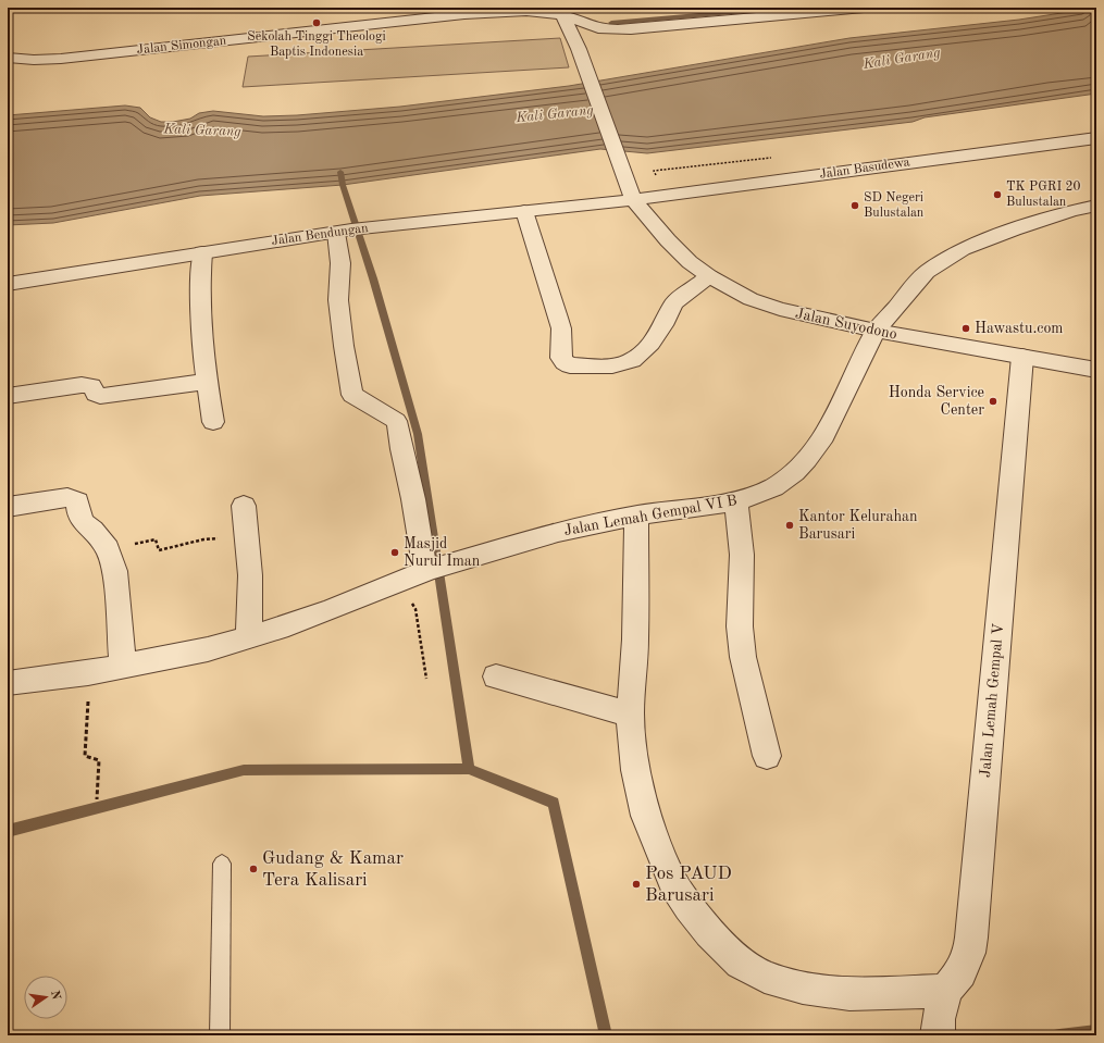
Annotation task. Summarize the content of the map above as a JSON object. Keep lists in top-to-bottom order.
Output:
{
  "streets": {
    "street": [
      "Jalan Simongan",
      "Jalan Basudewa",
      "Jalan Bendungan",
      "Jalan Suyodono",
      "Jalan Lemah Gempal VI B",
      "Jalan Lemah Gempal V"
    ]
  },
  "crossings": [
    ["Jalan Simongan", "Jalan Suyodono"],
    ["Jalan Basudewa", "Jalan Bendungan"],
    ["Jalan Basudewa", "Jalan Suyodono"],
    ["Jalan Bendungan", "Jalan Suyodono"],
    ["Jalan Suyodono", "Jalan Lemah Gempal VI B"],
    ["Jalan Suyodono", "Jalan Lemah Gempal V"]
  ],
  "water": ["Kali Garang"],
  "places": [
    "Sekolah Tinggi Theologi Baptis Indonesia",
    "TK PGRI 20 Bulustalan",
    "SD Negeri Bulustalan",
    "Hawastu.com",
    "Honda Service Center",
    "Kantor Kelurahan Barusari",
    "Masjid Nurul Iman",
    "Gudang & Kamar Tera Kalisari",
    "Pos PAUD Barusari"
  ],
  "north": "right"
}
